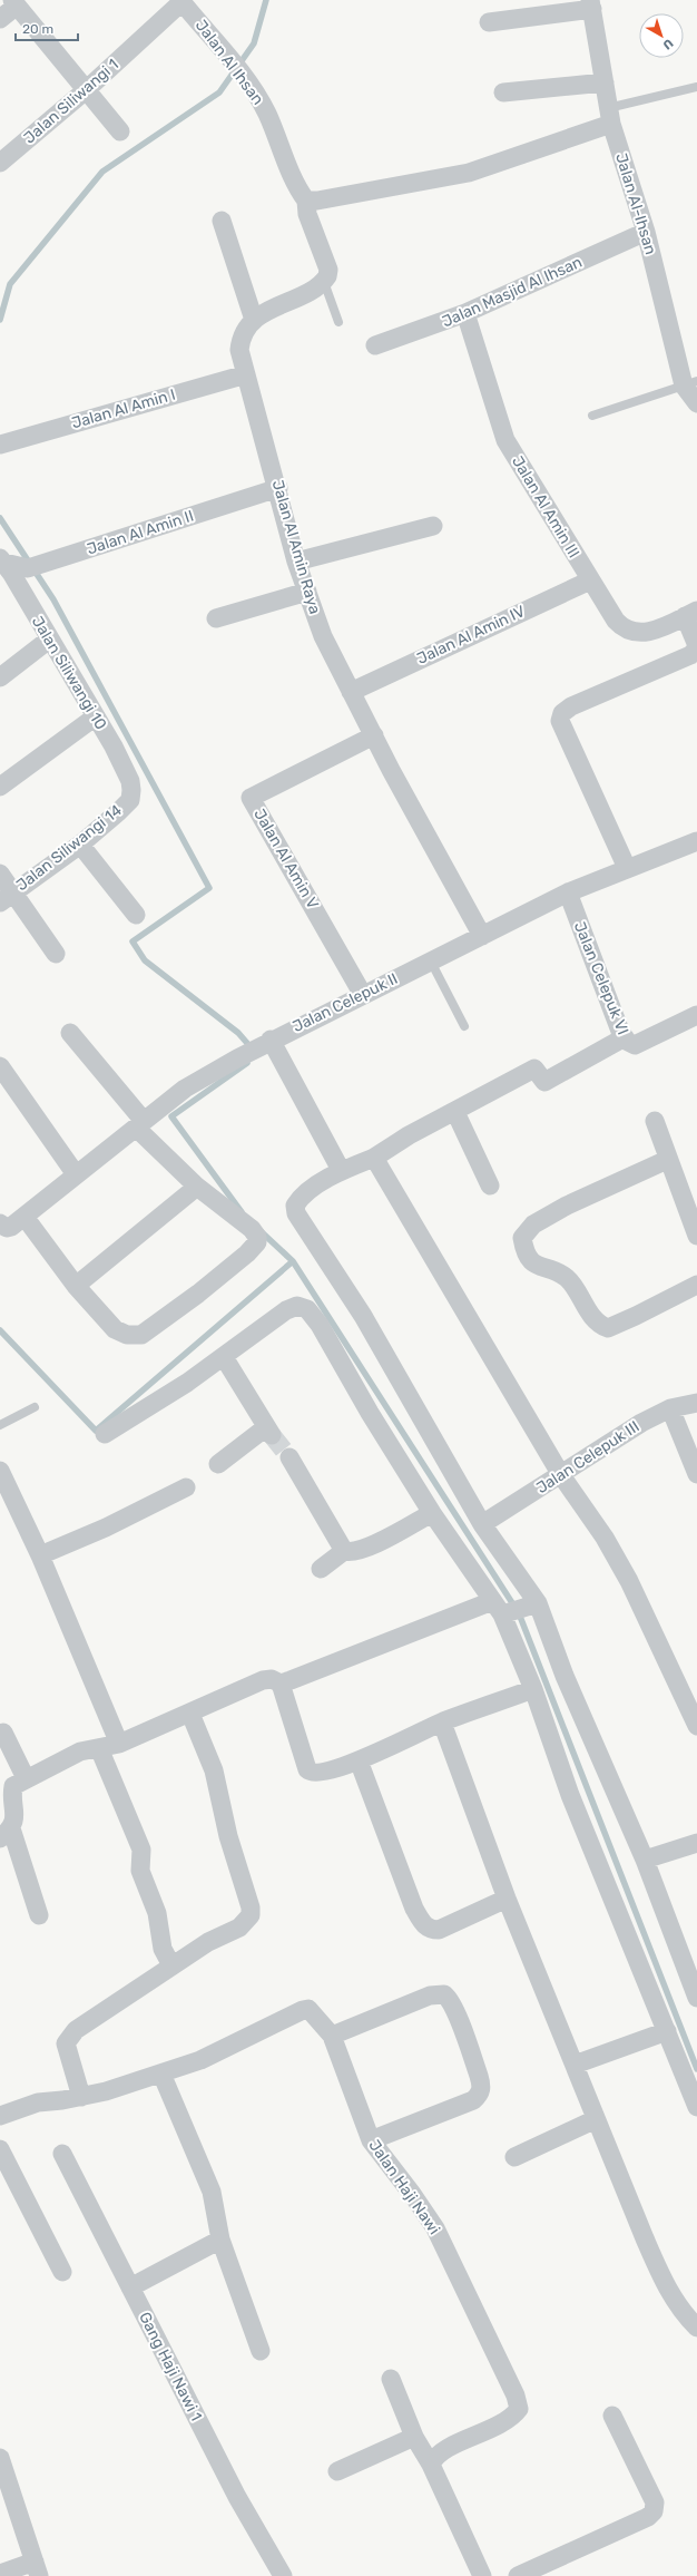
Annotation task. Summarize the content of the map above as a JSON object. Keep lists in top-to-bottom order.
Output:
{
  "streets": {
    "street": [
      "Jalan Al Ihsan",
      "Jalan Siliwangi 1",
      "Jalan Al-Ihsan",
      "Jalan Masjid Al Ihsan",
      "Jalan Al Amin I",
      "Jalan Al Amin III",
      "Jalan Al Amin II",
      "Jalan Al Amin Raya",
      "Jalan Al Amin IV",
      "Jalan Siliwangi 10",
      "Jalan Siliwangi 14",
      "Jalan Al Amin V",
      "Jalan Celepuk VI",
      "Jalan Celepuk II",
      "Jalan Celepuk III",
      "Jalan Haji Nawi",
      "Gang Haji Nawi 1"
    ]
  },
  "crossings": [
    ["Jalan Al Ihsan", "Jalan Siliwangi 1"],
    ["Jalan Al-Ihsan", "Jalan Masjid Al Ihsan"],
    ["Jalan Masjid Al Ihsan", "Jalan Al Amin III"],
    ["Jalan Al Amin I", "Jalan Al Amin Raya"],
    ["Jalan Al Amin III", "Jalan Al Amin IV"],
    ["Jalan Al Amin III", "Jalan Celepuk II"],
    ["Jalan Al Amin II", "Jalan Al Amin Raya"],
    ["Jalan Al Amin II", "Jalan Siliwangi 10"],
    ["Jalan Al Amin Raya", "Jalan Al Amin IV"],
    ["Jalan Al Amin Raya", "Jalan Al Amin V"],
    ["Jalan Al Amin Raya", "Jalan Celepuk II"],
    ["Jalan Siliwangi 10", "Jalan Siliwangi 14"],
    ["Jalan Al Amin V", "Jalan Celepuk II"],
    ["Jalan Celepuk VI", "Jalan Celepuk II"]
  ],
  "scale_bar": "20 m",
  "north": "bottom right"
}
